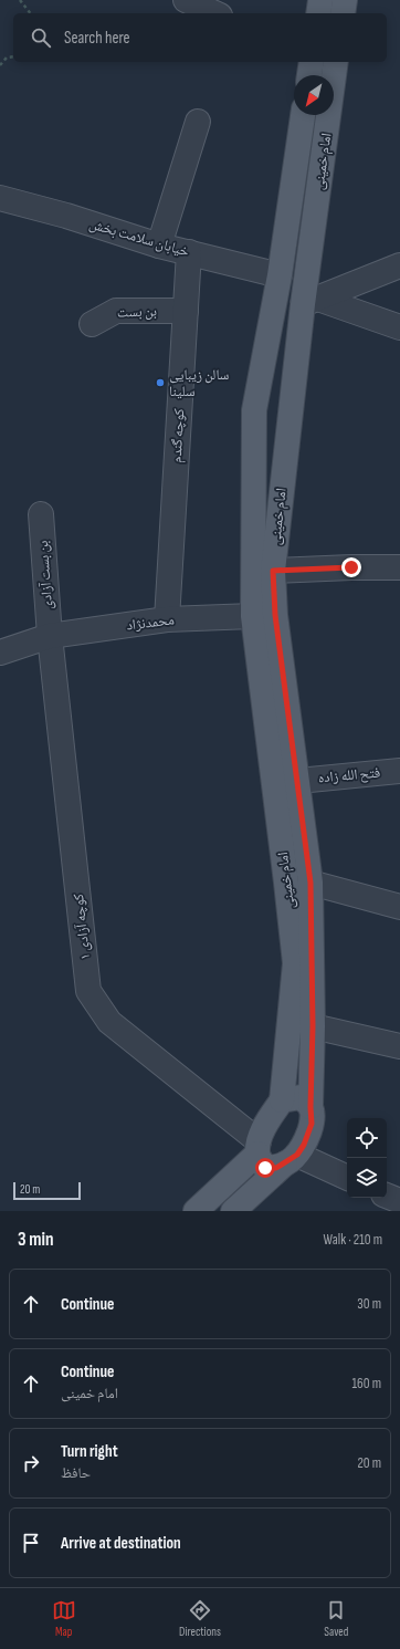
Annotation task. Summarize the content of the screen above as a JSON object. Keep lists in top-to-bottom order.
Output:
{
  "streets": {
    "main road": ["امام خمینی"],
    "street": [
      "خیابان سلامت بخش",
      "بن بست",
      "کوچه گندم",
      "بن بست آزادی",
      "محمدنژاد",
      "فتح الله زاده",
      "کوچه آزادی ۱"
    ]
  },
  "crossings": [
    ["امام خمینی", "خیابان سلامت بخش"],
    ["امام خمینی", "محمدنژاد"],
    ["امام خمینی", "فتح الله زاده"],
    ["خیابان سلامت بخش", "کوچه گندم"],
    ["بن بست", "کوچه گندم"],
    ["کوچه گندم", "محمدنژاد"],
    ["بن بست آزادی", "محمدنژاد"],
    ["بن بست آزادی", "کوچه آزادی ۱"],
    ["محمدنژاد", "کوچه آزادی ۱"]
  ],
  "places": ["سالن زیبایی سلینا"],
  "scale_bar": "20 m",
  "north": "bottom left",
  "page": {
    "search": "Search here",
    "scale": "20 m",
    "heading": ["3 min", "Walk · 210 m"],
    "list": [
      ["Continue", "30 m"],
      ["Continue", "امام خمینی", "160 m"],
      ["Turn right", "حافظ", "20 m"],
      "Arrive at destination"
    ],
    "nav": ["Map", "Directions", "Saved"]
  }
}
